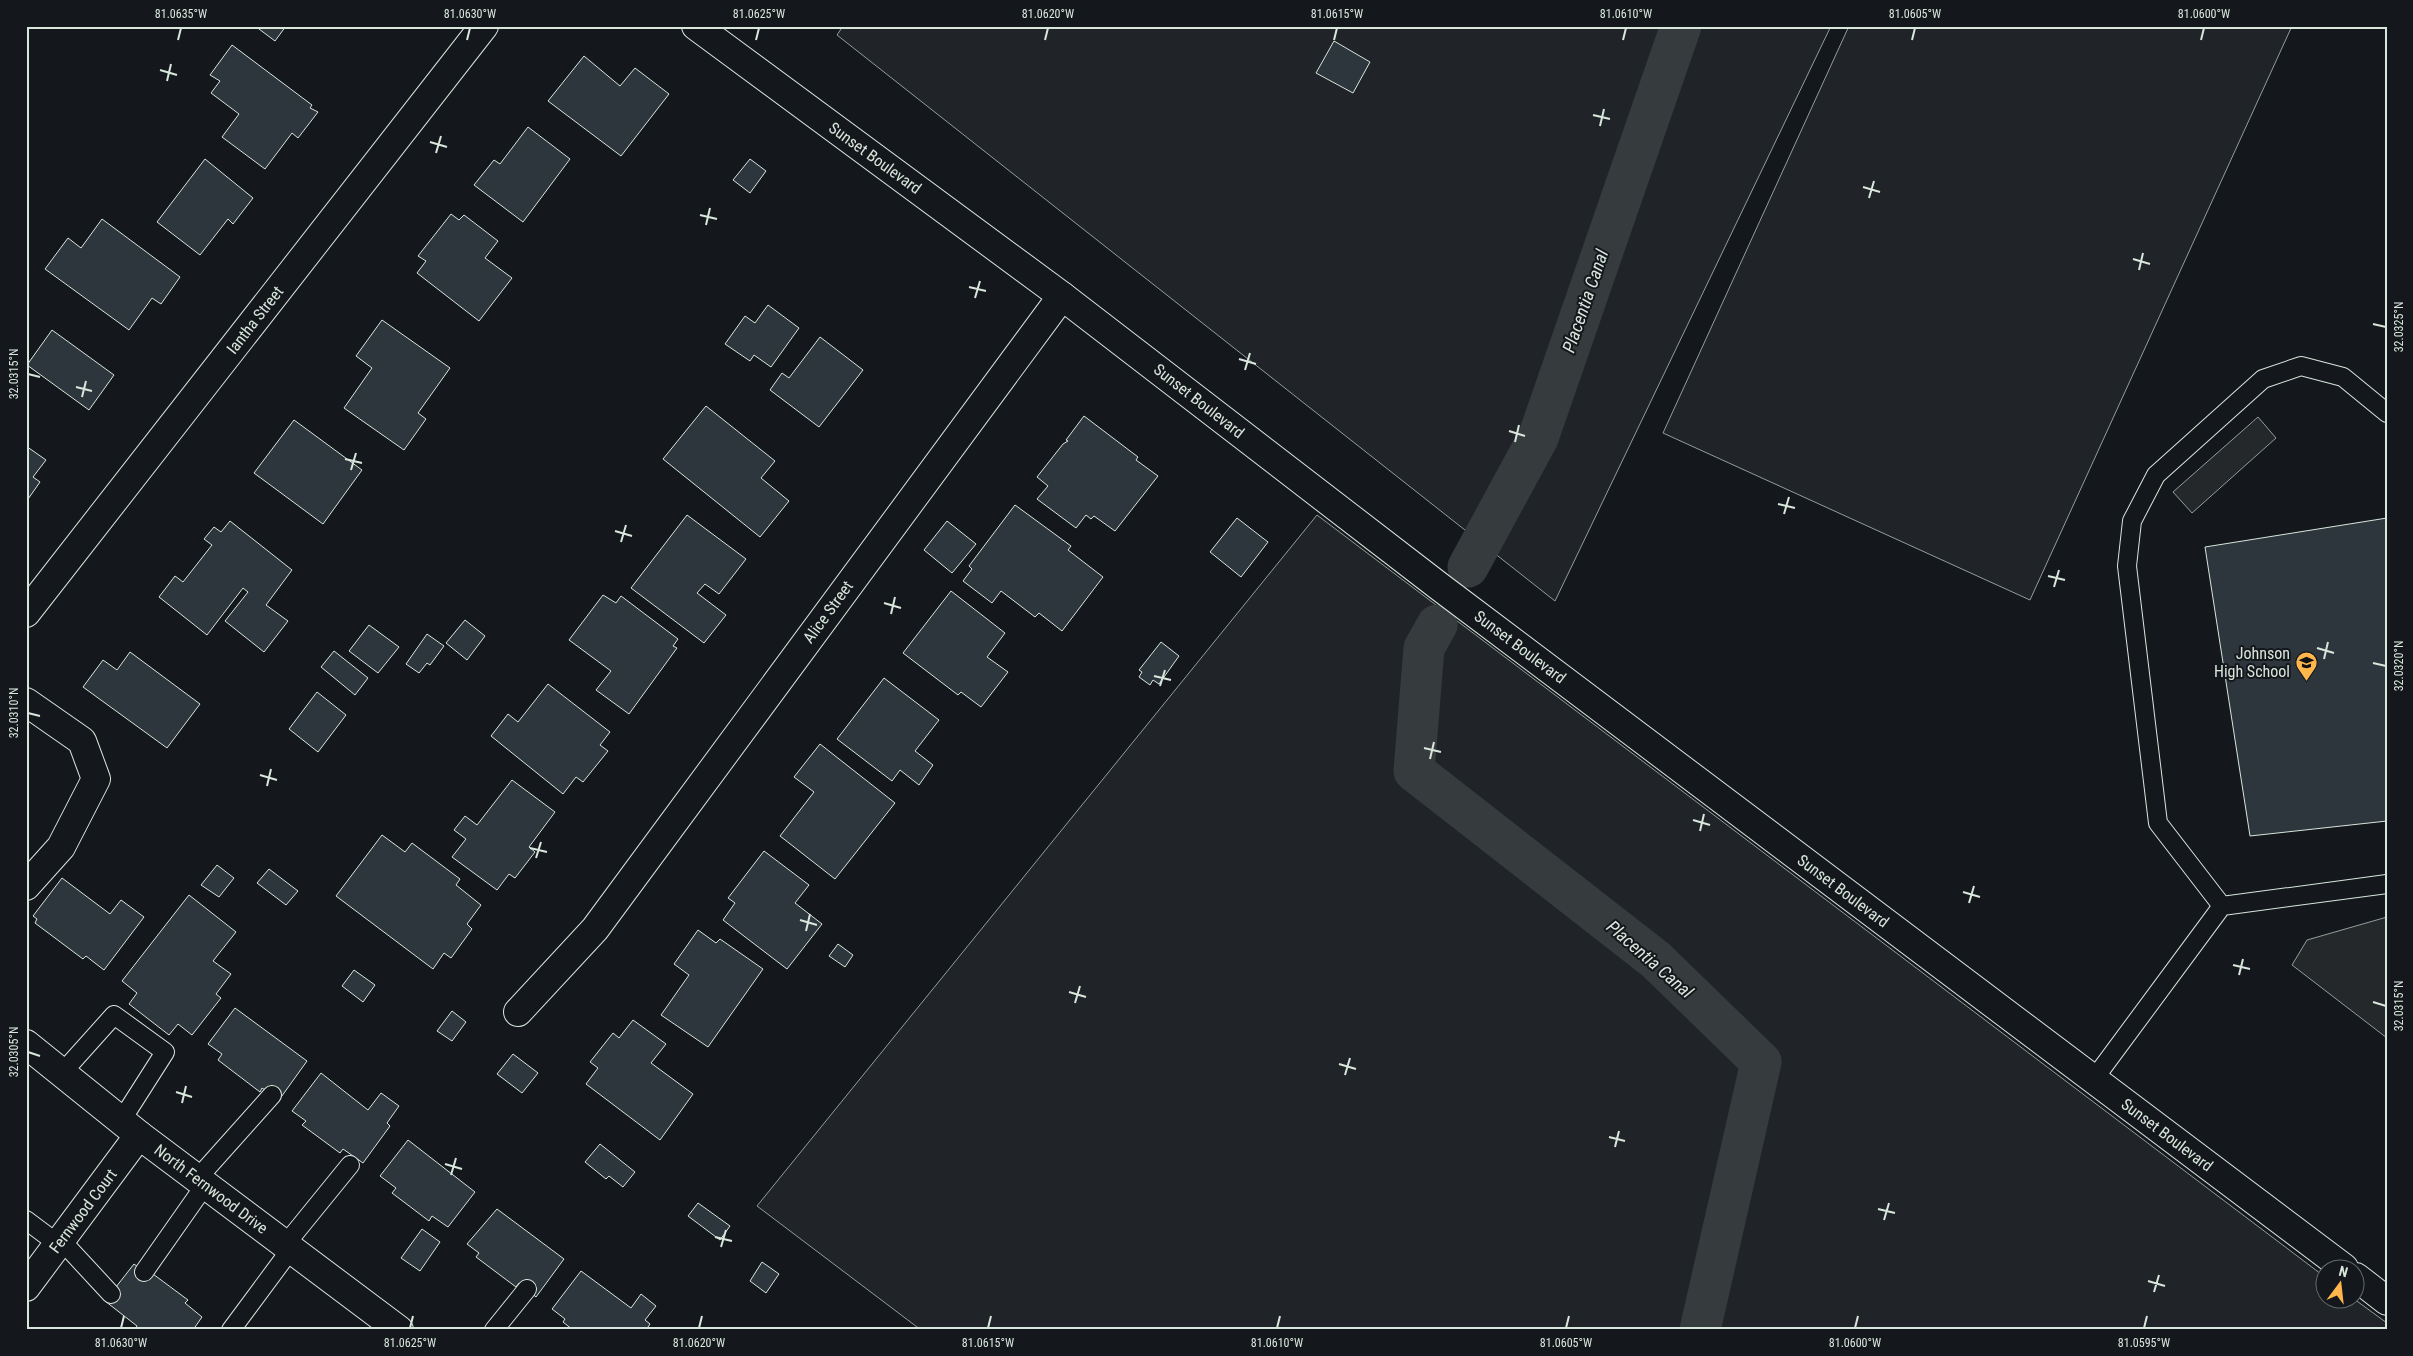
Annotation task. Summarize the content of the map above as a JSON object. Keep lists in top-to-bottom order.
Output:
{
  "streets": {
    "street": [
      "Sunset Boulevard",
      "Iantha Street",
      "Alice Street",
      "North Fernwood Drive",
      "Fernwood Court"
    ]
  },
  "crossings": [
    ["Sunset Boulevard", "Alice Street"],
    ["North Fernwood Drive", "Fernwood Court"]
  ],
  "water": ["Placentia Canal"],
  "places": {
    "school or university": ["Johnson High School"]
  },
  "north": "top",
  "coordinates": [
    "81.0635°W",
    "81.0630°W",
    "81.0625°W",
    "81.0620°W",
    "81.0615°W",
    "81.0610°W",
    "81.0605°W",
    "81.0600°W",
    "32.0325°N",
    "32.0315°N",
    "32.0320°N",
    "32.0310°N",
    "32.0305°N",
    "81.0595°W"
  ]
}
